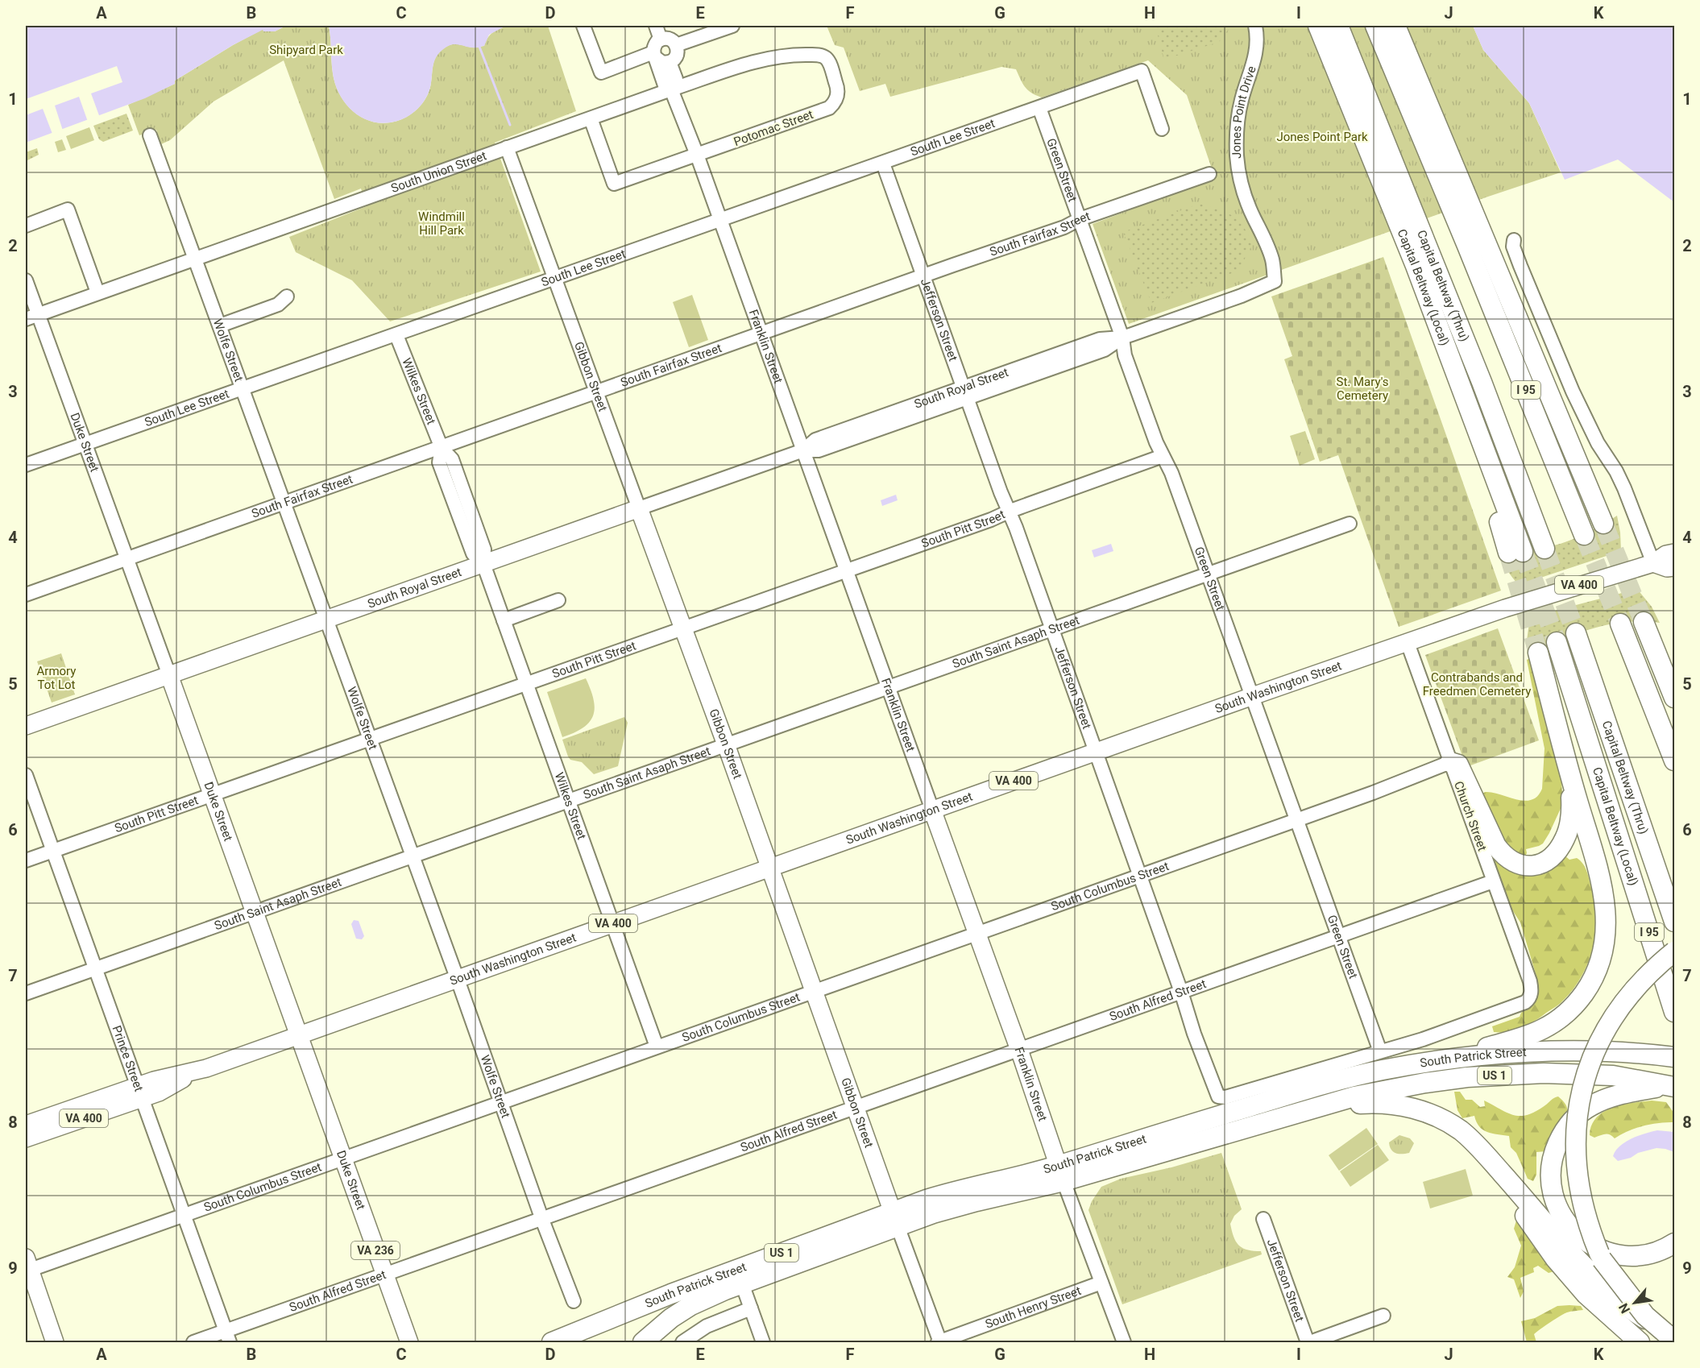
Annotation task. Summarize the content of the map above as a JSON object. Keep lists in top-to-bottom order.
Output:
{
  "streets": {
    "highway": [
      "Capital Beltway (Thru)",
      "Capital Beltway (Local)",
      "I 95",
      "South Patrick Street",
      "US 1"
    ],
    "main road": [
      "Franklin Street",
      "Gibbon Street",
      "South Royal Street",
      "Duke Street",
      "VA 400",
      "South Washington Street",
      "VA 236"
    ],
    "street": [
      "Jones Point Drive",
      "Potomac Street",
      "South Lee Street",
      "Green Street",
      "South Union Street",
      "South Fairfax Street",
      "Jefferson Street",
      "Wolfe Street",
      "Wilkes Street",
      "South Pitt Street",
      "South Saint Asaph Street",
      "Church Street",
      "South Columbus Street",
      "South Alfred Street",
      "Prince Street",
      "South Henry Street"
    ]
  },
  "crossings": [
    ["Jones Point Drive", "South Royal Street"],
    ["Potomac Street", "South Union Street"],
    ["Potomac Street", "Franklin Street"],
    ["South Lee Street", "Green Street"],
    ["South Lee Street", "Jefferson Street"],
    ["South Lee Street", "Franklin Street"],
    ["South Lee Street", "Wolfe Street"],
    ["South Lee Street", "Gibbon Street"],
    ["South Lee Street", "Wilkes Street"],
    ["South Lee Street", "Duke Street"],
    ["Green Street", "South Fairfax Street"],
    ["Green Street", "South Royal Street"],
    ["Green Street", "South Pitt Street"],
    ["Green Street", "South Saint Asaph Street"],
    ["Green Street", "South Washington Street"],
    ["Green Street", "South Columbus Street"],
    ["Green Street", "South Alfred Street"],
    ["Green Street", "South Patrick Street"],
    ["South Union Street", "Franklin Street"],
    ["South Union Street", "Wolfe Street"],
    ["South Union Street", "Gibbon Street"],
    ["South Union Street", "Duke Street"],
    ["South Fairfax Street", "Jefferson Street"],
    ["South Fairfax Street", "Franklin Street"],
    ["South Fairfax Street", "Wolfe Street"],
    ["South Fairfax Street", "Gibbon Street"],
    ["South Fairfax Street", "Wilkes Street"],
    ["South Fairfax Street", "Duke Street"],
    ["Capital Beltway (Thru)", "Capital Beltway (Local)"],
    ["Jefferson Street", "South Royal Street"],
    ["Jefferson Street", "South Pitt Street"],
    ["Jefferson Street", "South Saint Asaph Street"],
    ["Jefferson Street", "South Washington Street"],
    ["Jefferson Street", "South Columbus Street"],
    ["Jefferson Street", "South Alfred Street"],
    ["Jefferson Street", "South Patrick Street"],
    ["Franklin Street", "South Royal Street"],
    ["Franklin Street", "South Pitt Street"],
    ["Franklin Street", "South Saint Asaph Street"],
    ["Franklin Street", "South Washington Street"],
    ["Franklin Street", "South Columbus Street"],
    ["Franklin Street", "South Alfred Street"],
    ["Franklin Street", "South Patrick Street"],
    ["Franklin Street", "South Henry Street"],
    ["Wolfe Street", "South Royal Street"],
    ["Wolfe Street", "South Pitt Street"],
    ["Wolfe Street", "South Saint Asaph Street"],
    ["Wolfe Street", "South Washington Street"],
    ["Wolfe Street", "South Columbus Street"],
    ["Wolfe Street", "South Alfred Street"],
    ["Gibbon Street", "South Royal Street"],
    ["Gibbon Street", "South Pitt Street"],
    ["Gibbon Street", "South Saint Asaph Street"],
    ["Gibbon Street", "South Washington Street"],
    ["Gibbon Street", "South Columbus Street"],
    ["Gibbon Street", "South Alfred Street"],
    ["Gibbon Street", "South Patrick Street"],
    ["Gibbon Street", "South Henry Street"],
    ["South Royal Street", "Wilkes Street"],
    ["South Royal Street", "Duke Street"],
    ["Wilkes Street", "South Pitt Street"],
    ["Wilkes Street", "South Saint Asaph Street"],
    ["Wilkes Street", "South Washington Street"],
    ["Wilkes Street", "South Columbus Street"],
    ["Duke Street", "South Pitt Street"],
    ["Duke Street", "South Saint Asaph Street"],
    ["Duke Street", "South Washington Street"],
    ["Duke Street", "South Columbus Street"],
    ["Duke Street", "South Alfred Street"],
    ["South Pitt Street", "Prince Street"],
    ["South Saint Asaph Street", "Prince Street"],
    ["South Washington Street", "Church Street"],
    ["South Washington Street", "Prince Street"],
    ["Church Street", "South Columbus Street"],
    ["Church Street", "South Alfred Street"],
    ["Church Street", "South Patrick Street"],
    ["South Columbus Street", "Prince Street"],
    ["South Alfred Street", "Prince Street"]
  ],
  "parks": [
    "Shipyard Park",
    "Jones Point Park",
    "Windmill Hill Park",
    "St. Mary's Cemetery",
    "Armory Tot Lot",
    "Contrabands and Freedmen Cemetery"
  ],
  "north": "bottom left",
  "grid": {
    "columns": [
      "A",
      "B",
      "C",
      "D",
      "E",
      "F",
      "G",
      "H",
      "I",
      "J",
      "K"
    ],
    "rows": [
      "1",
      "2",
      "3",
      "4",
      "5",
      "6",
      "7",
      "8",
      "9"
    ]
  }
}
